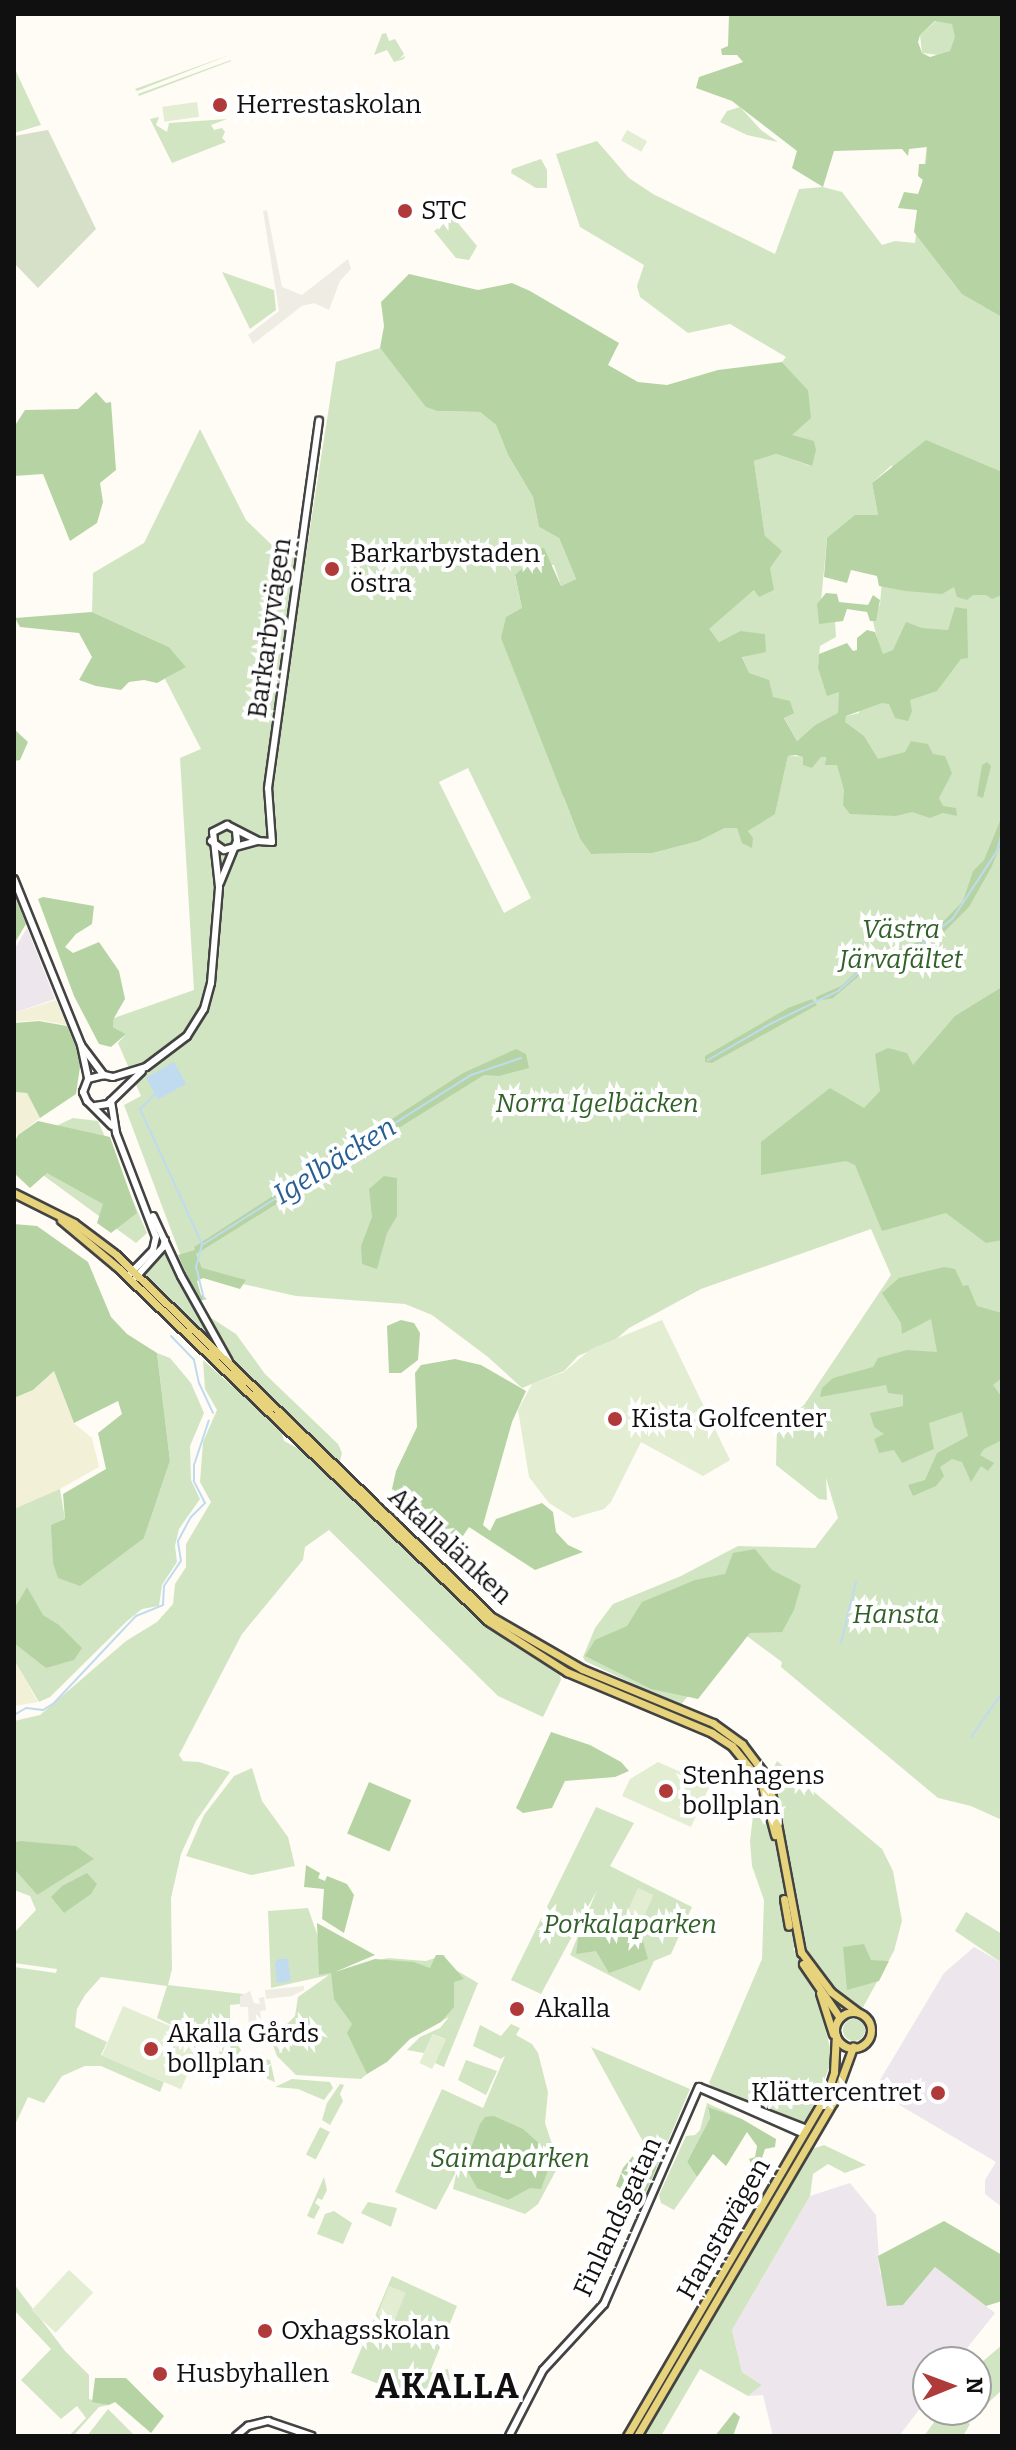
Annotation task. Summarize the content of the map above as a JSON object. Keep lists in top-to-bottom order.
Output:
{
  "streets": {
    "main road": ["Akallalänken", "Hanstavägen"],
    "street": ["Barkarbyvägen", "Finlandsgatan"]
  },
  "crossings": [
    ["Akallalänken", "Hanstavägen"],
    ["Finlandsgatan", "Hanstavägen"]
  ],
  "districts": ["AKALLA"],
  "water": ["Igelbäcken"],
  "parks": [
    "Västra Järvafältet",
    "Norra Igelbäcken",
    "Hansta",
    "Porkalaparken",
    "Saimaparken"
  ],
  "places": [
    "Herrestaskolan",
    "STC",
    "Barkarbystaden östra",
    "Kista Golfcenter",
    "Stenhagens bollplan",
    "Akalla",
    "Akalla Gårds bollplan",
    "Klättercentret",
    "Oxhagsskolan",
    "Husbyhallen"
  ],
  "north": "right"
}
